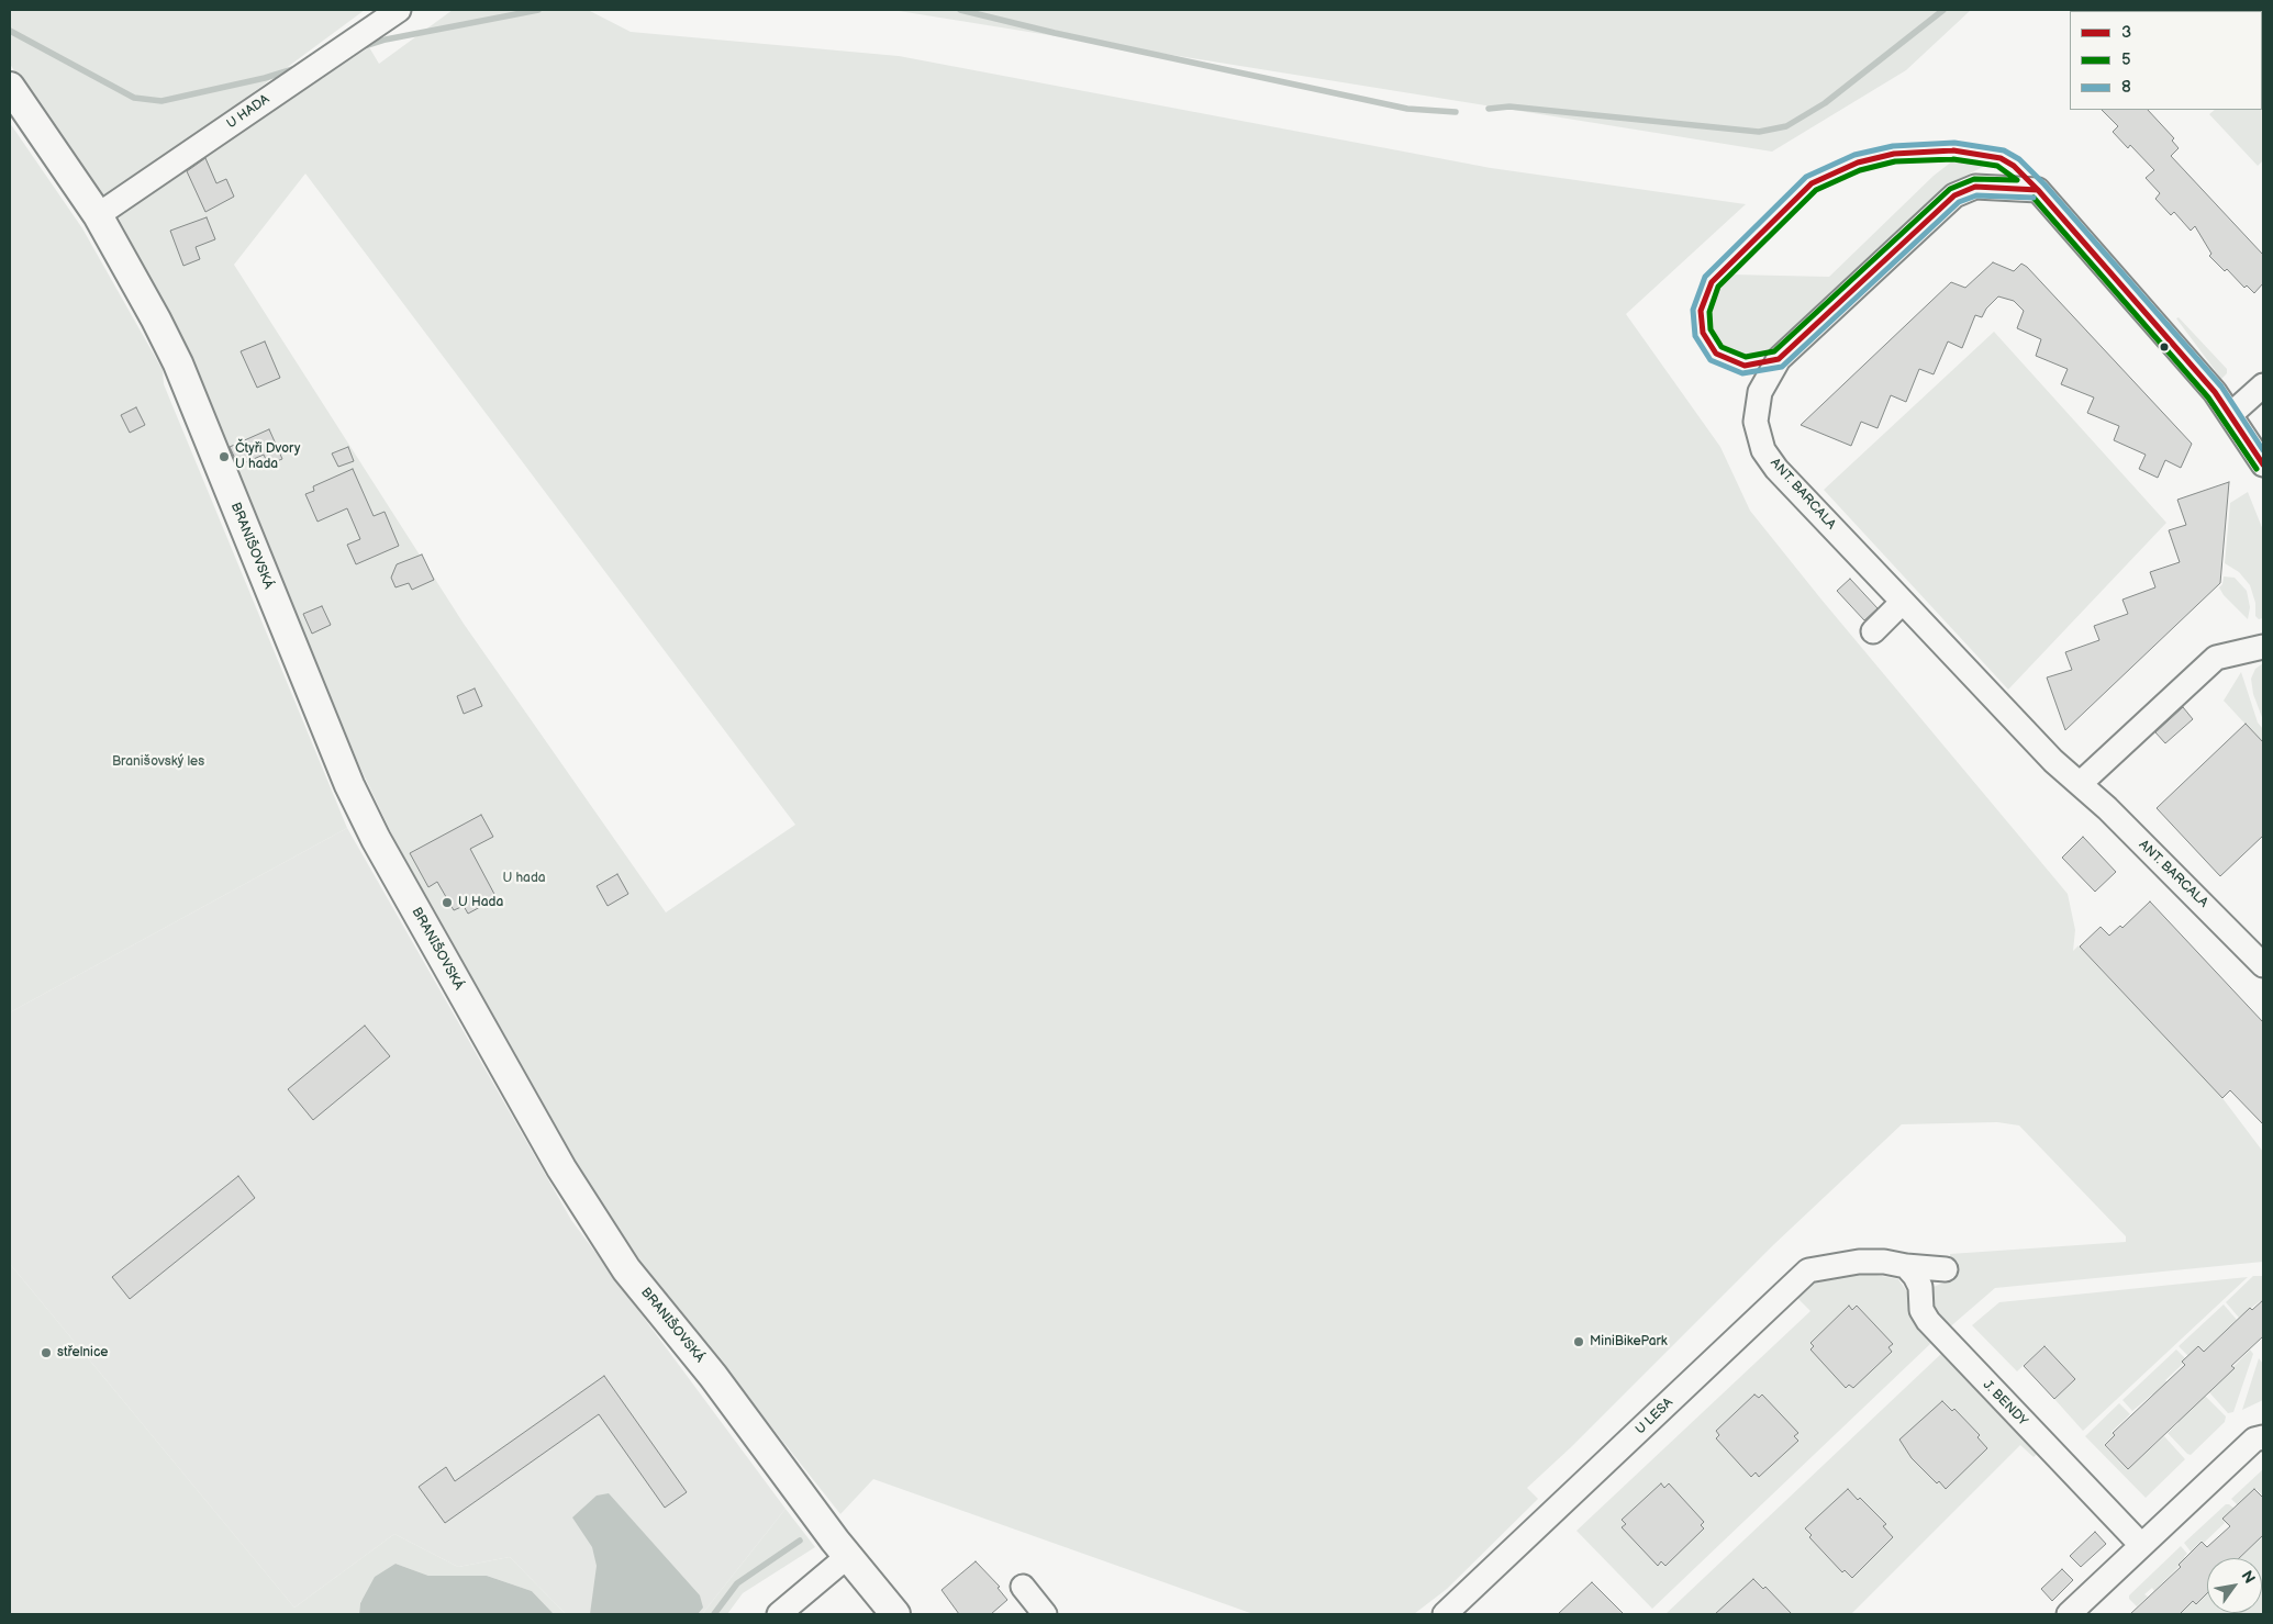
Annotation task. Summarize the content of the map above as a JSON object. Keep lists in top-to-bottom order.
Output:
{
  "streets": {
    "street": [
      "U HADA",
      "ANT. BARCALA",
      "BRANIŠOVSKÁ",
      "J. BENDY",
      "U LESA"
    ]
  },
  "crossings": [
    ["U HADA", "BRANIŠOVSKÁ"],
    ["J. BENDY", "U LESA"]
  ],
  "parks": ["Branišovský les", "U hada"],
  "places": [
    "Čtyři Dvory U hada",
    "U Hada",
    "MiniBikePark",
    "střelnice"
  ],
  "lines": ["transit line 8", "transit line 3", "transit line 5"],
  "legend": ["3", "5", "8"],
  "north": "top right"
}
